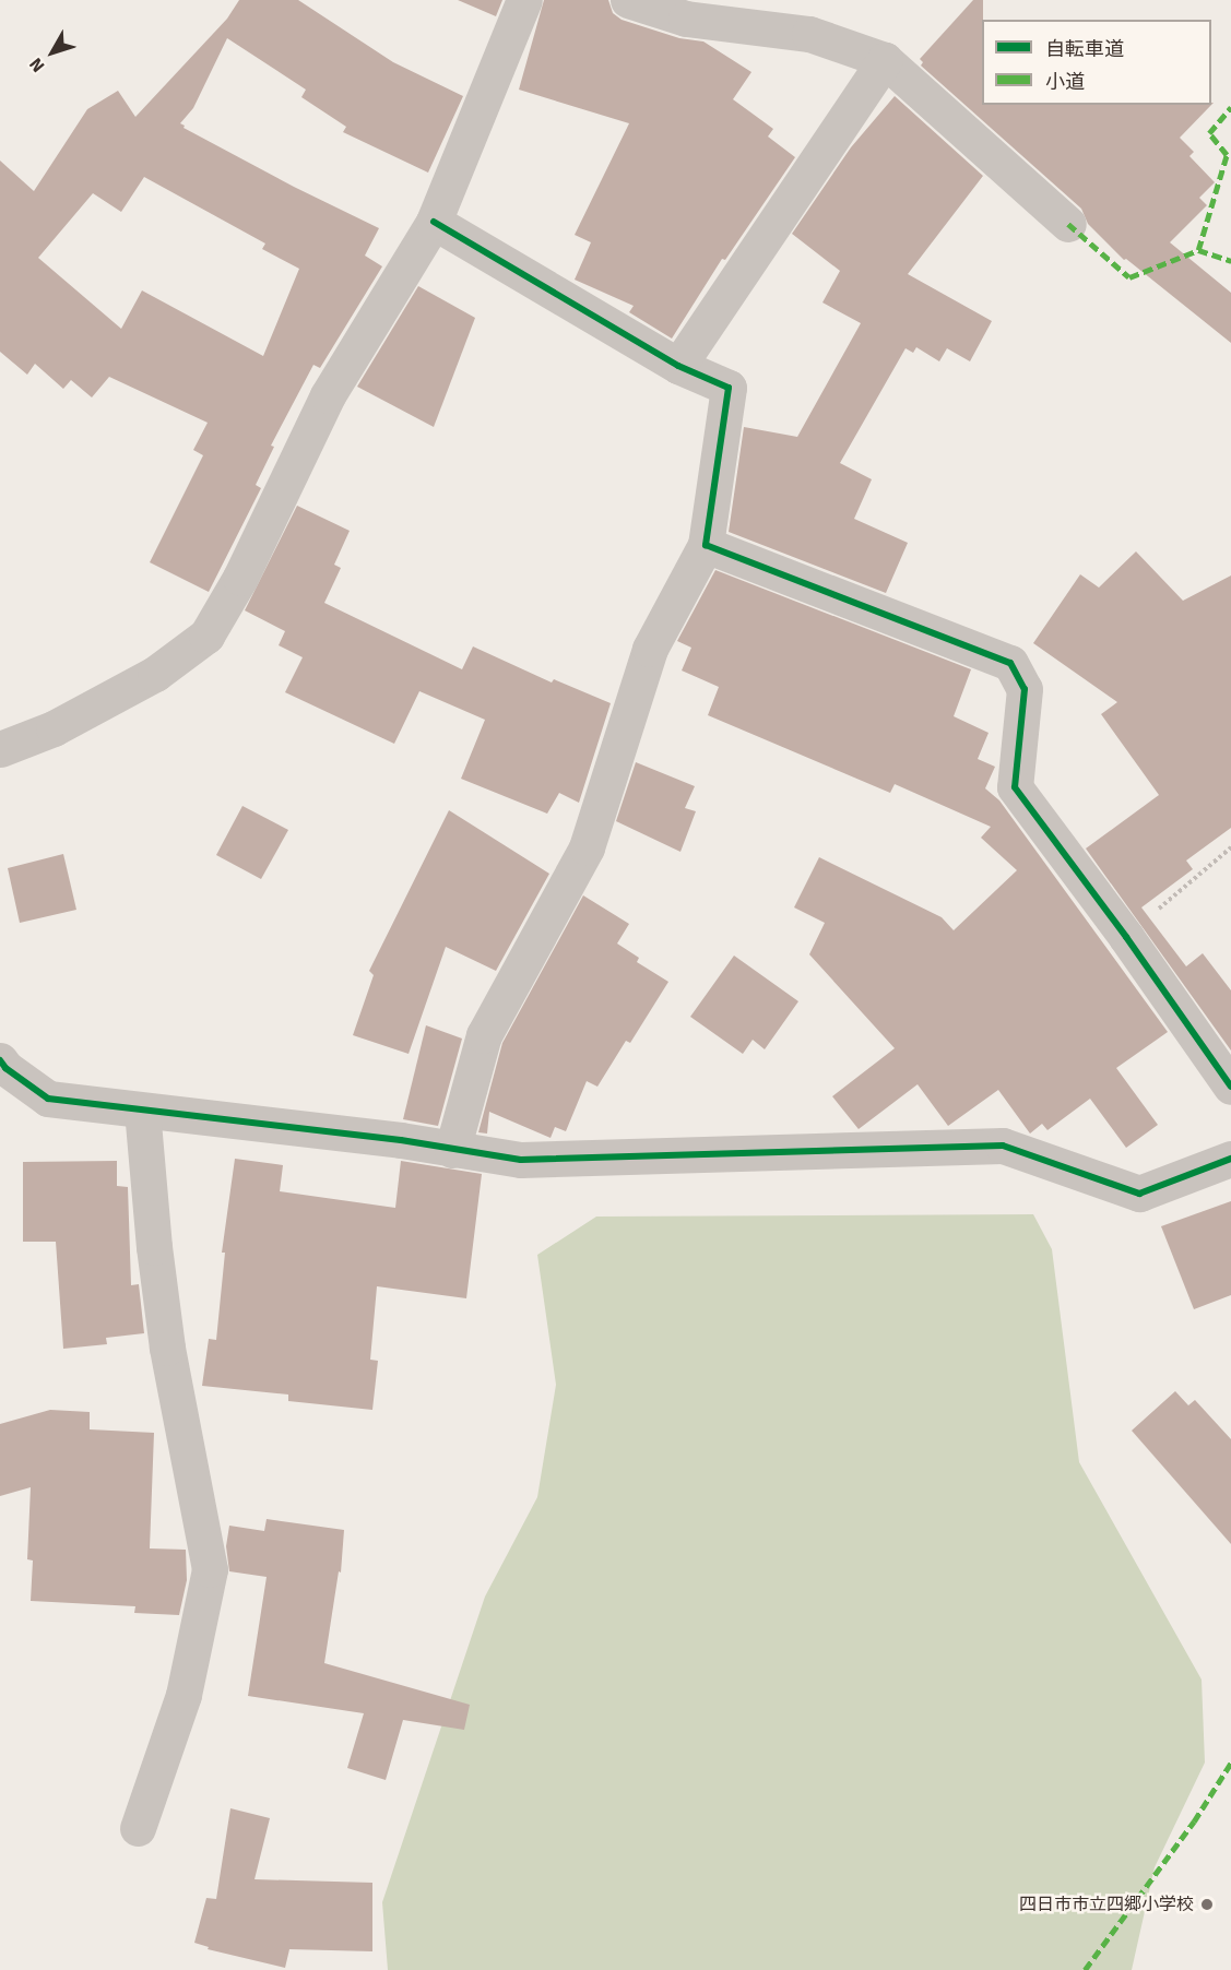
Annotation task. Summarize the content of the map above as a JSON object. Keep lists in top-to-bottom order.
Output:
{
  "places": ["四日市市立四郷小学校"],
  "legend": ["自転車道", "小道"],
  "north": "bottom left"
}
